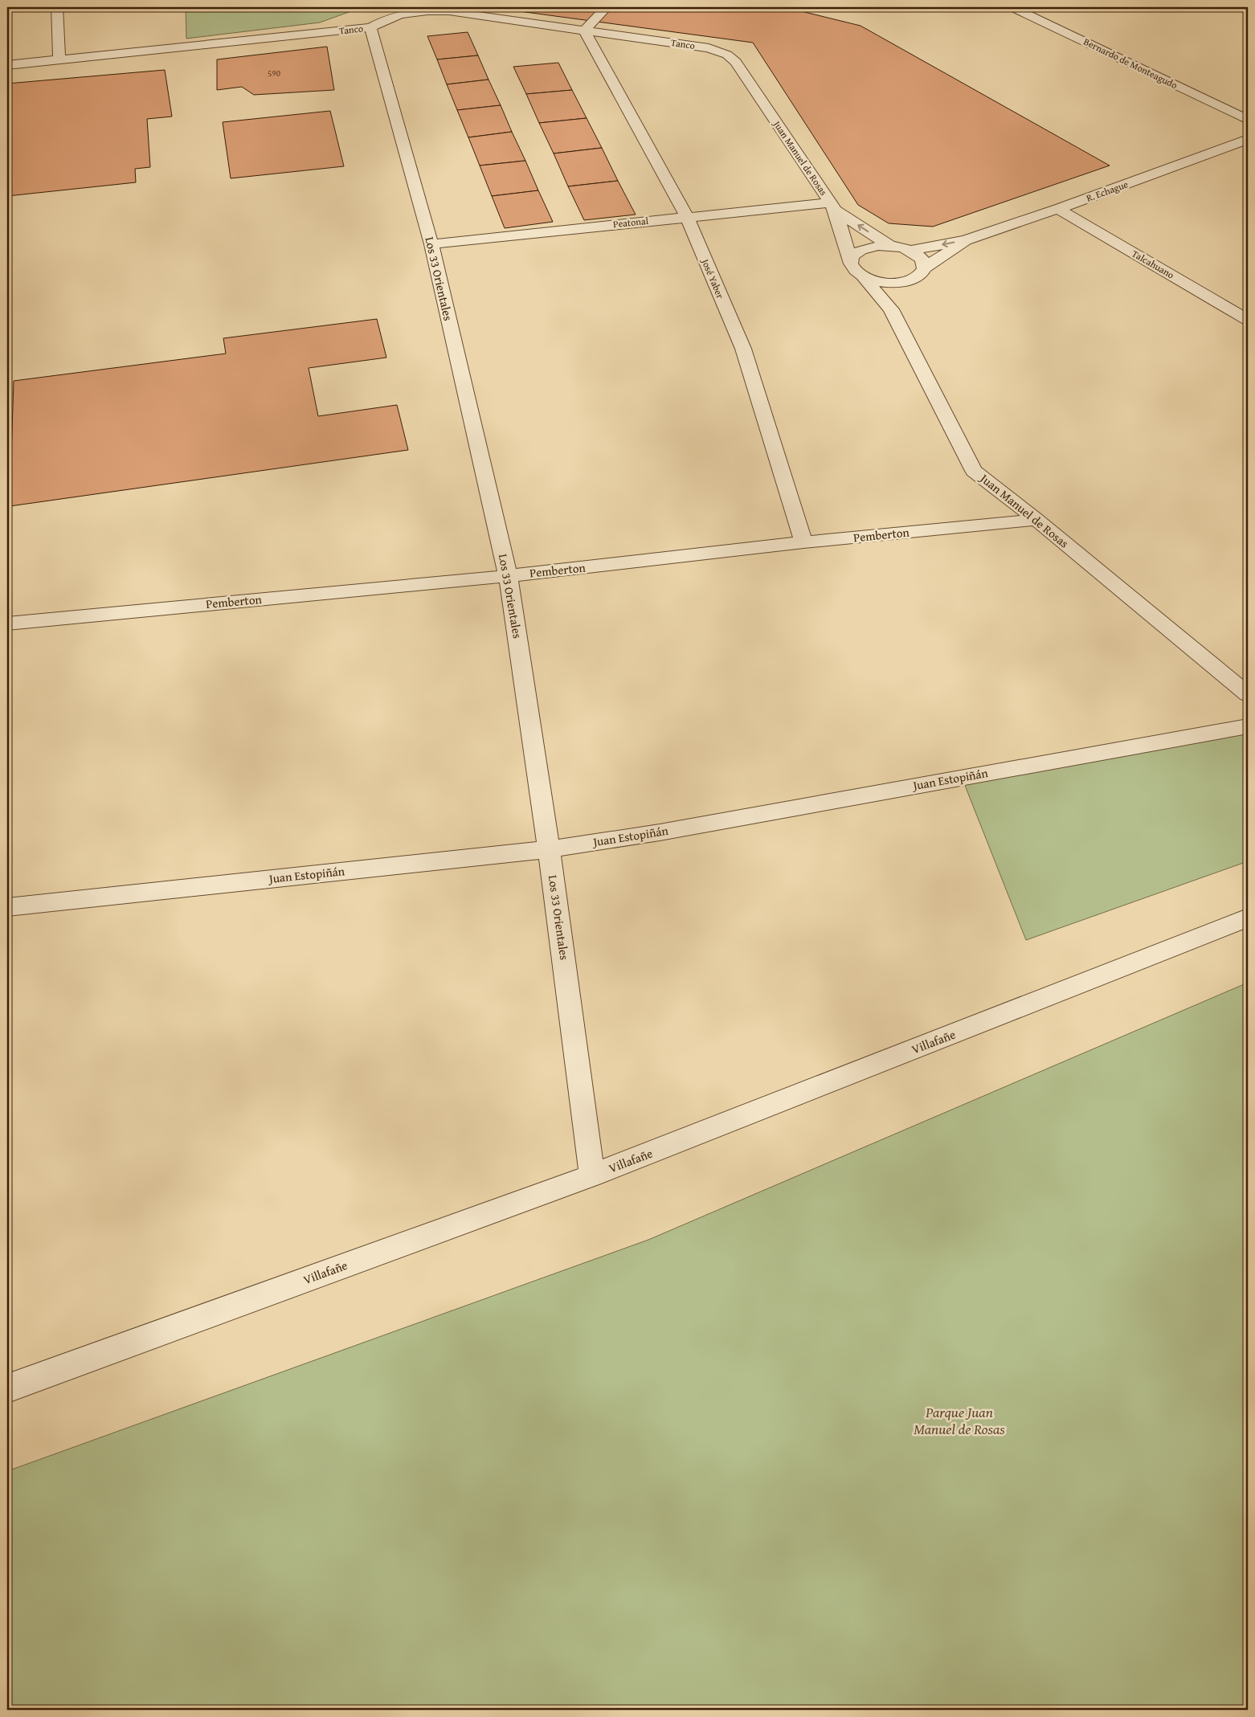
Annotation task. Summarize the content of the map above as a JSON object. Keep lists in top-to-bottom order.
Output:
{
  "streets": {
    "street": [
      "Tanco",
      "Bernardo de Monteagudo",
      "Juan Manuel de Rosas",
      "R. Echague",
      "Peatonal",
      "Talcahuano",
      "Los 33 Orientales",
      "José Yaber",
      "Pemberton",
      "Juan Estopiñán",
      "Villafañe"
    ]
  },
  "crossings": [
    ["Tanco", "Juan Manuel de Rosas"],
    ["Tanco", "Los 33 Orientales"],
    ["Tanco", "José Yaber"],
    ["Juan Manuel de Rosas", "Peatonal"],
    ["Juan Manuel de Rosas", "Pemberton"],
    ["R. Echague", "Talcahuano"],
    ["Peatonal", "Los 33 Orientales"],
    ["Peatonal", "José Yaber"],
    ["Los 33 Orientales", "Pemberton"],
    ["Los 33 Orientales", "Juan Estopiñán"],
    ["Los 33 Orientales", "Villafañe"],
    ["José Yaber", "Pemberton"]
  ],
  "parks": ["Parque Juan Manuel de Rosas"],
  "house_numbers": ["590"]
}
